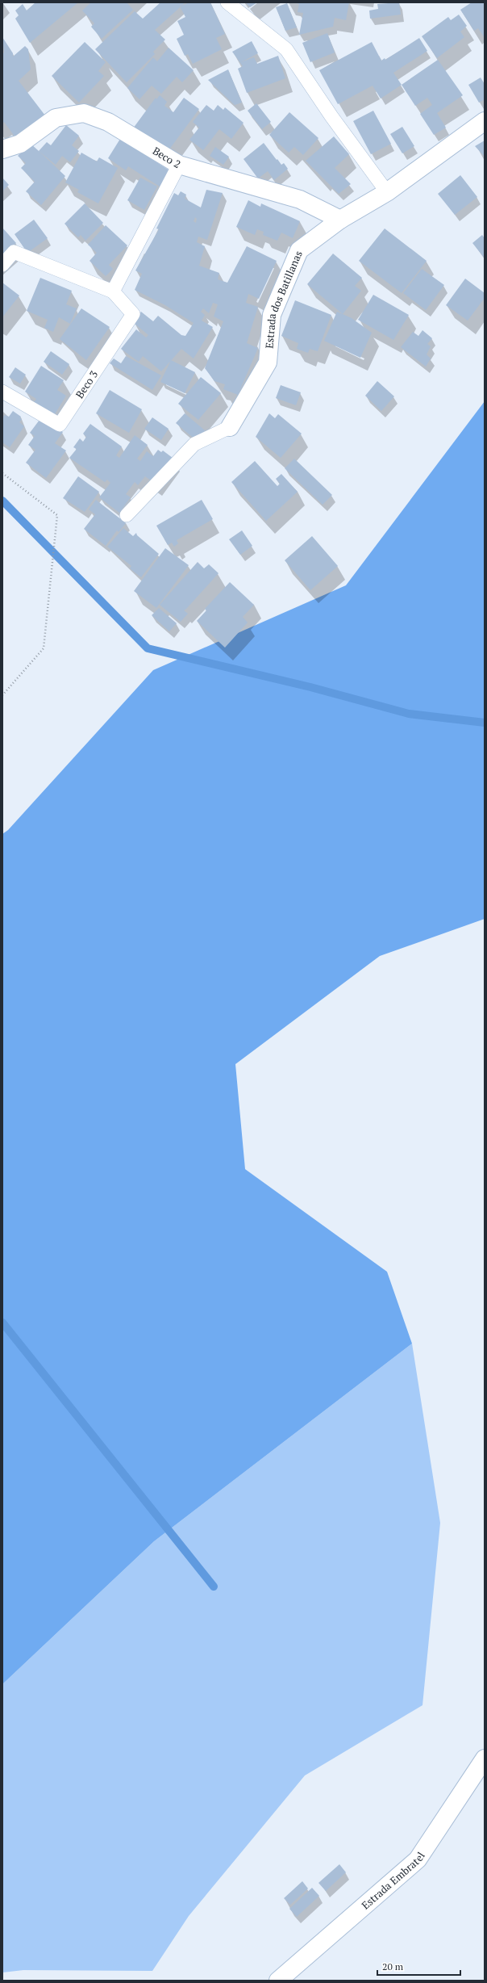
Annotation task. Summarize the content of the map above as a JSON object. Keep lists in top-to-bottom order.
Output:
{
  "streets": {
    "street": ["Beco 2", "Estrada dos Batillanas", "Estrada Embratel"],
    "lane": ["Beco 3"]
  },
  "crossings": [
    ["Beco 2", "Estrada dos Batillanas"]
  ],
  "scale_bar": "20 m"
}
